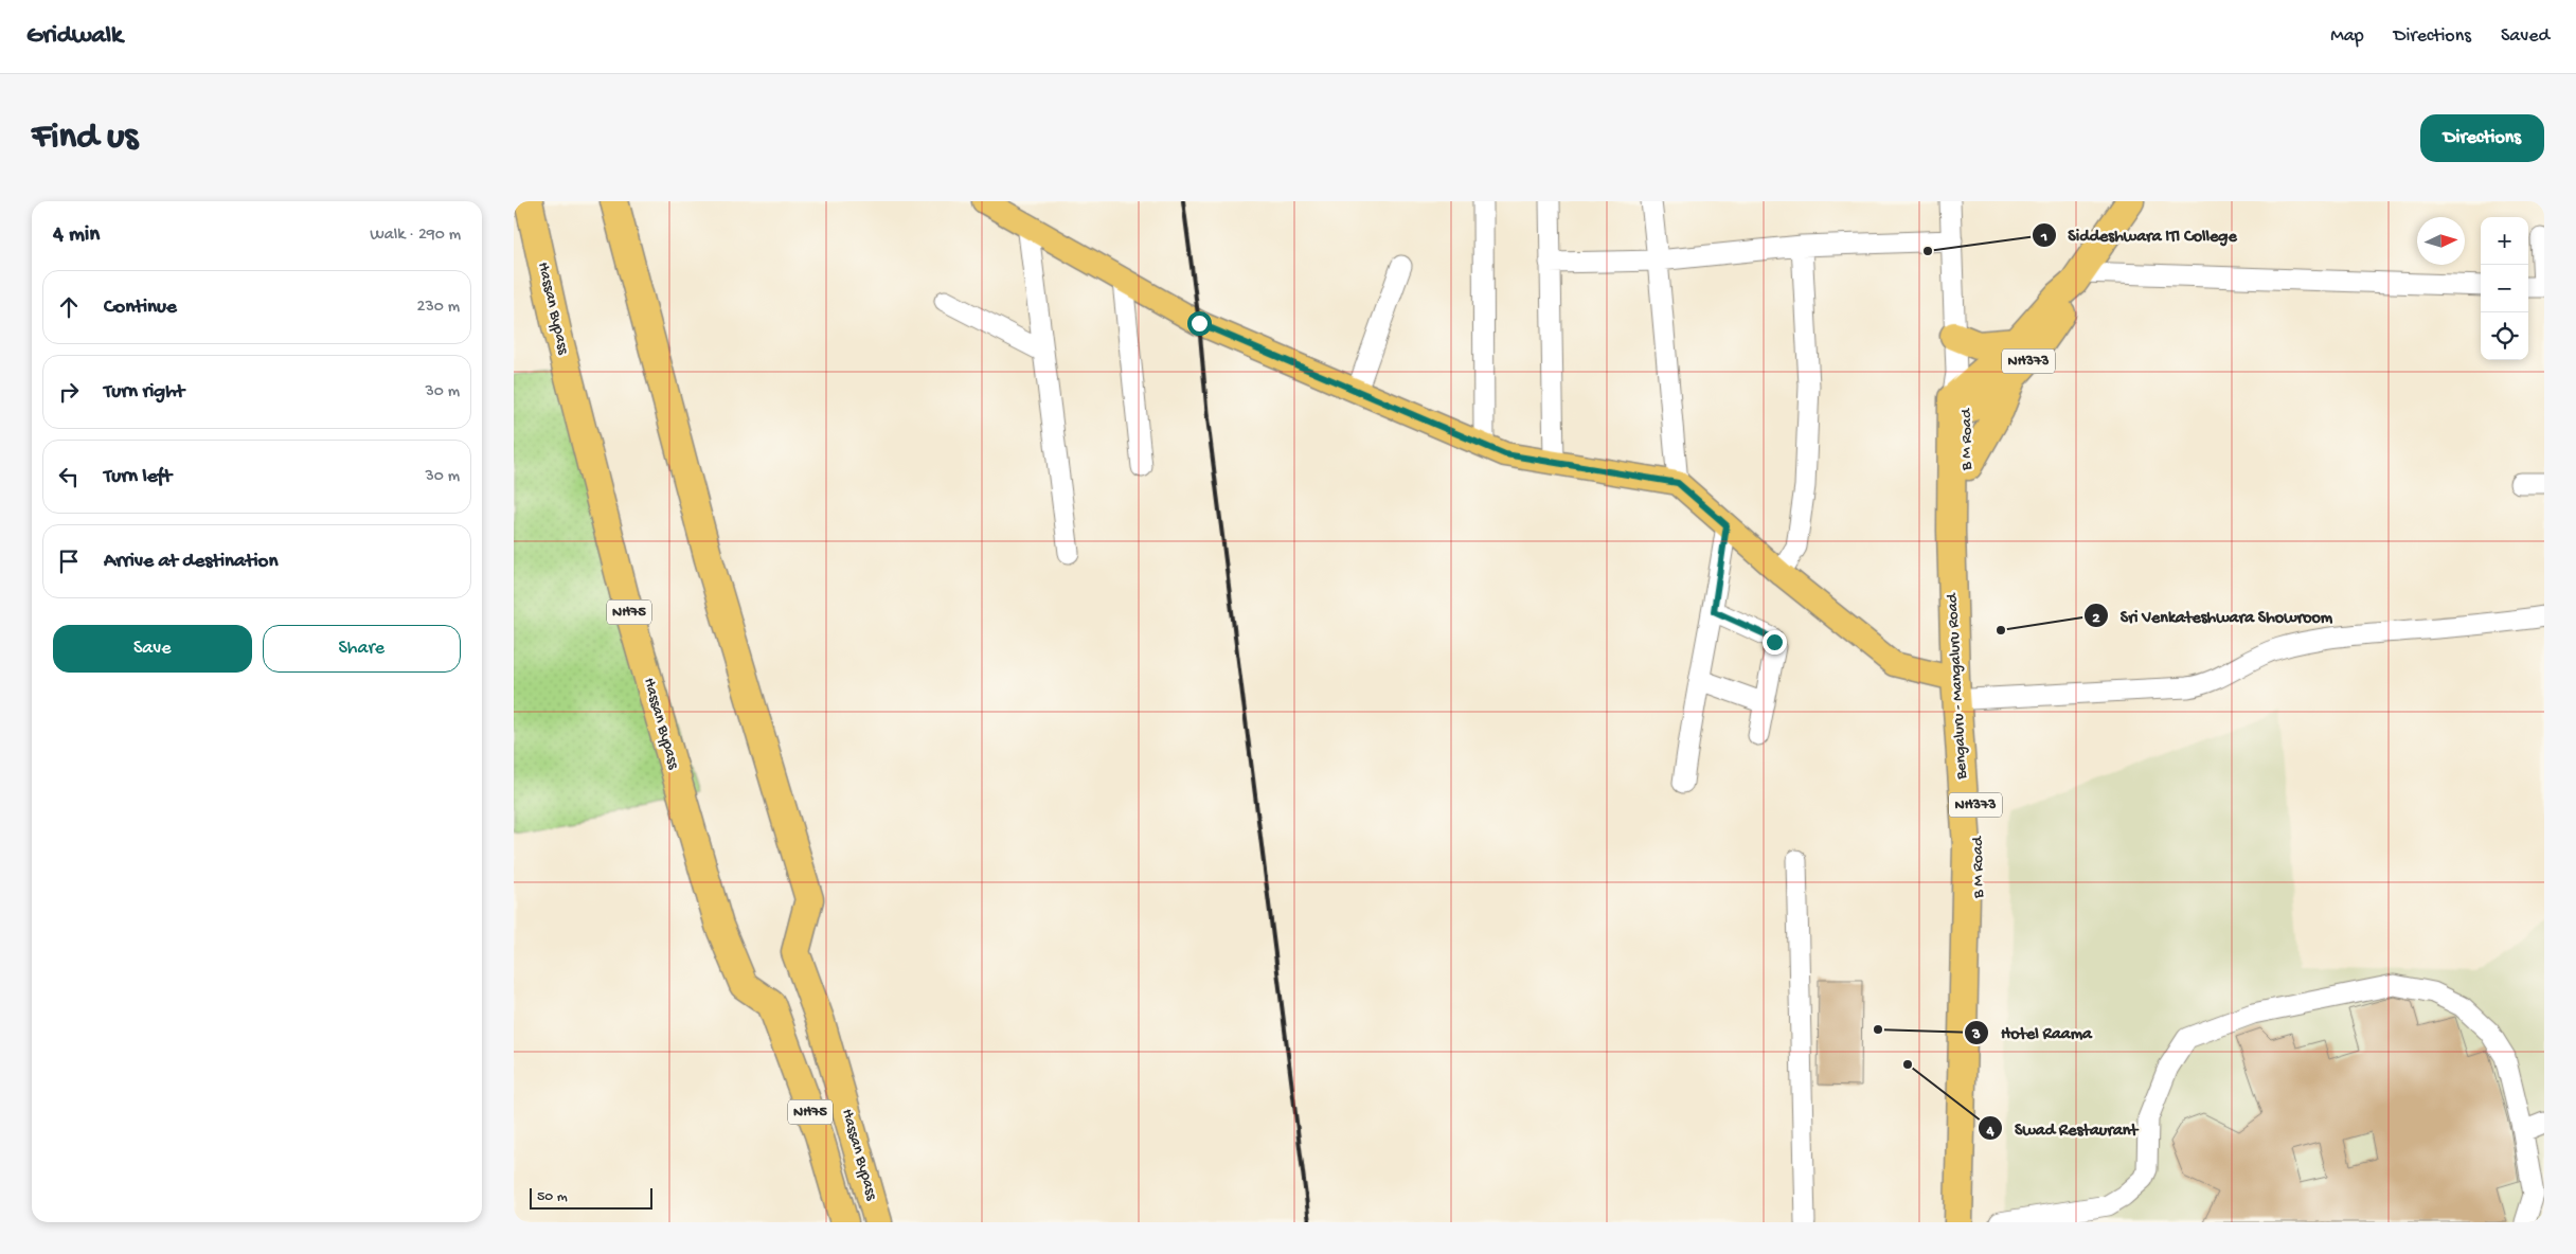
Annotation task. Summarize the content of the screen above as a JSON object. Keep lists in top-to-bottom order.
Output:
{
  "streets": {
    "highway": [
      "Hassan Bypass",
      "NH373",
      "B M Road",
      "NH75",
      "Bengaluru - Mangaluru Road"
    ]
  },
  "crossings": [
    ["NH373", "B M Road"],
    ["NH373", "Bengaluru - Mangaluru Road"],
    ["B M Road", "Bengaluru - Mangaluru Road"]
  ],
  "places": [
    "Siddeshwara ITI College",
    "Sri Venkateshwara Showroom",
    "Hotel Raama",
    "Swad Restaurant"
  ],
  "scale_bar": "50 m",
  "north": "right",
  "page": {
    "header": "Gridwalk",
    "nav": ["Map", "Directions", "Saved"],
    "buttons": [
      "Directions",
      ["Save", "Share"]
    ],
    "title": "Find us",
    "heading": ["4 min", "Walk · 290 m"],
    "map_buttons": ["+", "−"],
    "list": [
      ["Continue", "230 m"],
      ["Turn right", "30 m"],
      ["Turn left", "30 m"],
      "Arrive at destination"
    ],
    "scale": "50 m"
  }
}
